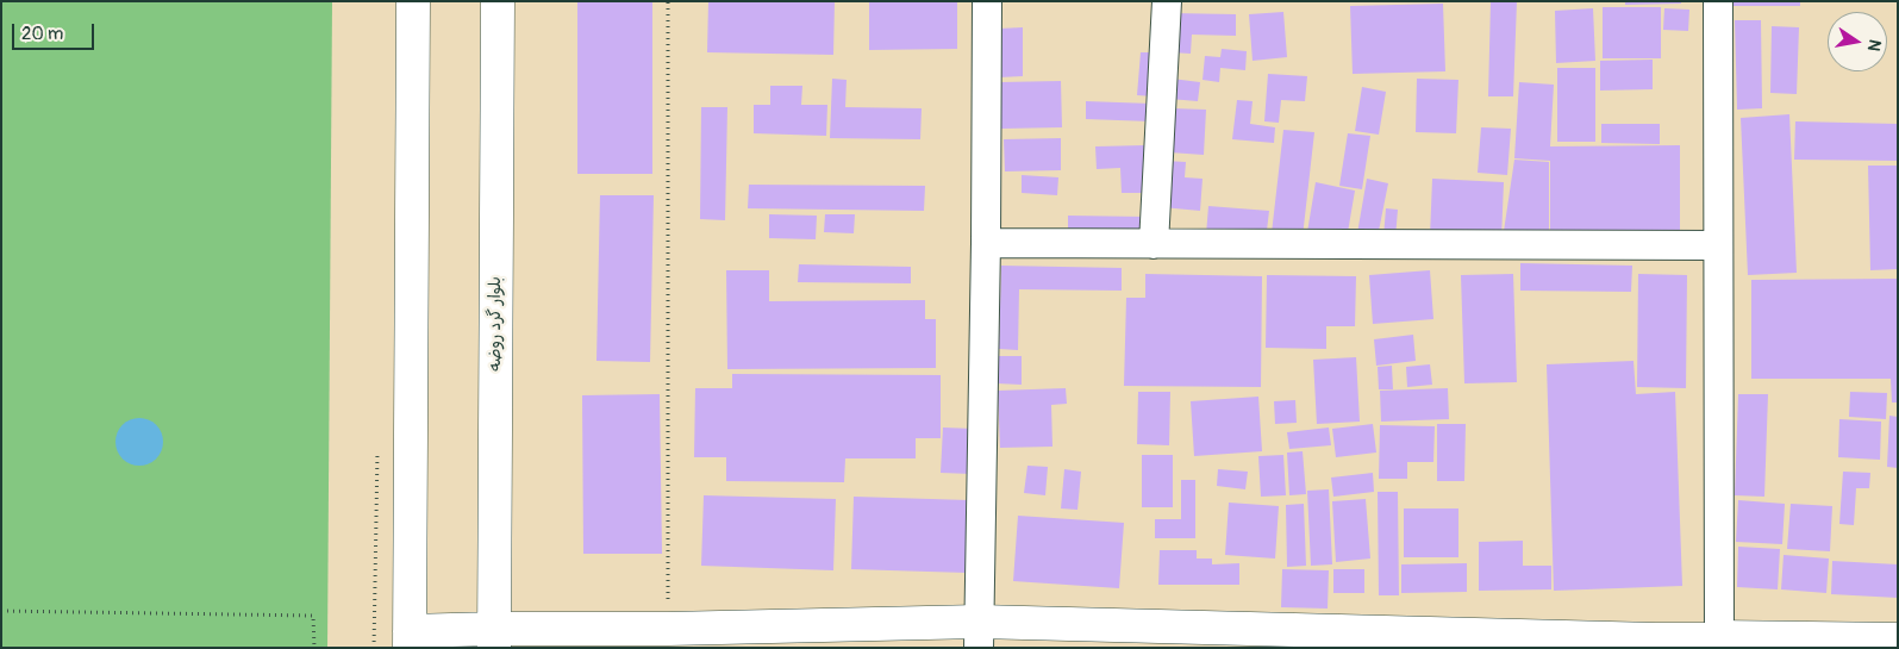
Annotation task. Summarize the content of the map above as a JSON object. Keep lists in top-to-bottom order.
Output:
{
  "streets": {
    "main road": ["بلوار گرد روضه"]
  },
  "scale_bar": "20 m",
  "north": "right"
}
